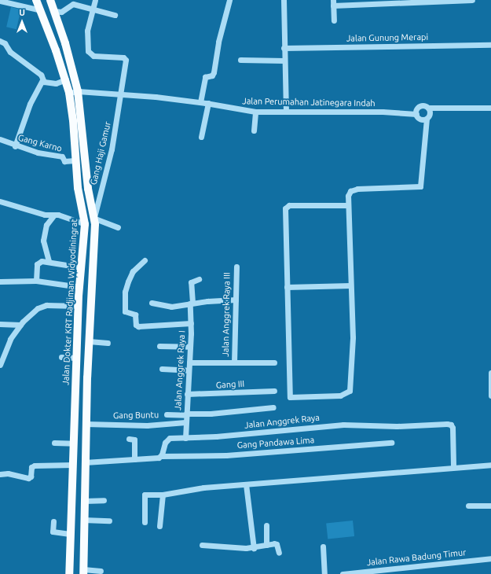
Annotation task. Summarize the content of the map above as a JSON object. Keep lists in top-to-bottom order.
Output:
{
  "streets": {
    "main road": ["Jalan Dokter KRT Radjiman Widyodiningrat"],
    "street": [
      "Jalan Gunung Merapi",
      "Jalan Perumahan Jatinegara Indah",
      "Gang Karno",
      "Gang Haji Gamur",
      "Jalan Anggrek Raya III",
      "Jalan Anggrek Raya I",
      "Gang III",
      "Gang Buntu",
      "Jalan Anggrek Raya",
      "Gang Pandawa Lima",
      "Jalan Rawa Badung Timur"
    ]
  },
  "crossings": [
    ["Jalan Perumahan Jatinegara Indah", "Gang Haji Gamur"],
    ["Jalan Perumahan Jatinegara Indah", "Jalan Dokter KRT Radjiman Widyodiningrat"],
    ["Gang Karno", "Jalan Dokter KRT Radjiman Widyodiningrat"],
    ["Jalan Anggrek Raya I", "Gang III"],
    ["Jalan Anggrek Raya I", "Gang Buntu"],
    ["Jalan Anggrek Raya I", "Jalan Anggrek Raya"],
    ["Jalan Anggrek Raya", "Gang Pandawa Lima"]
  ],
  "north": "top"
}
